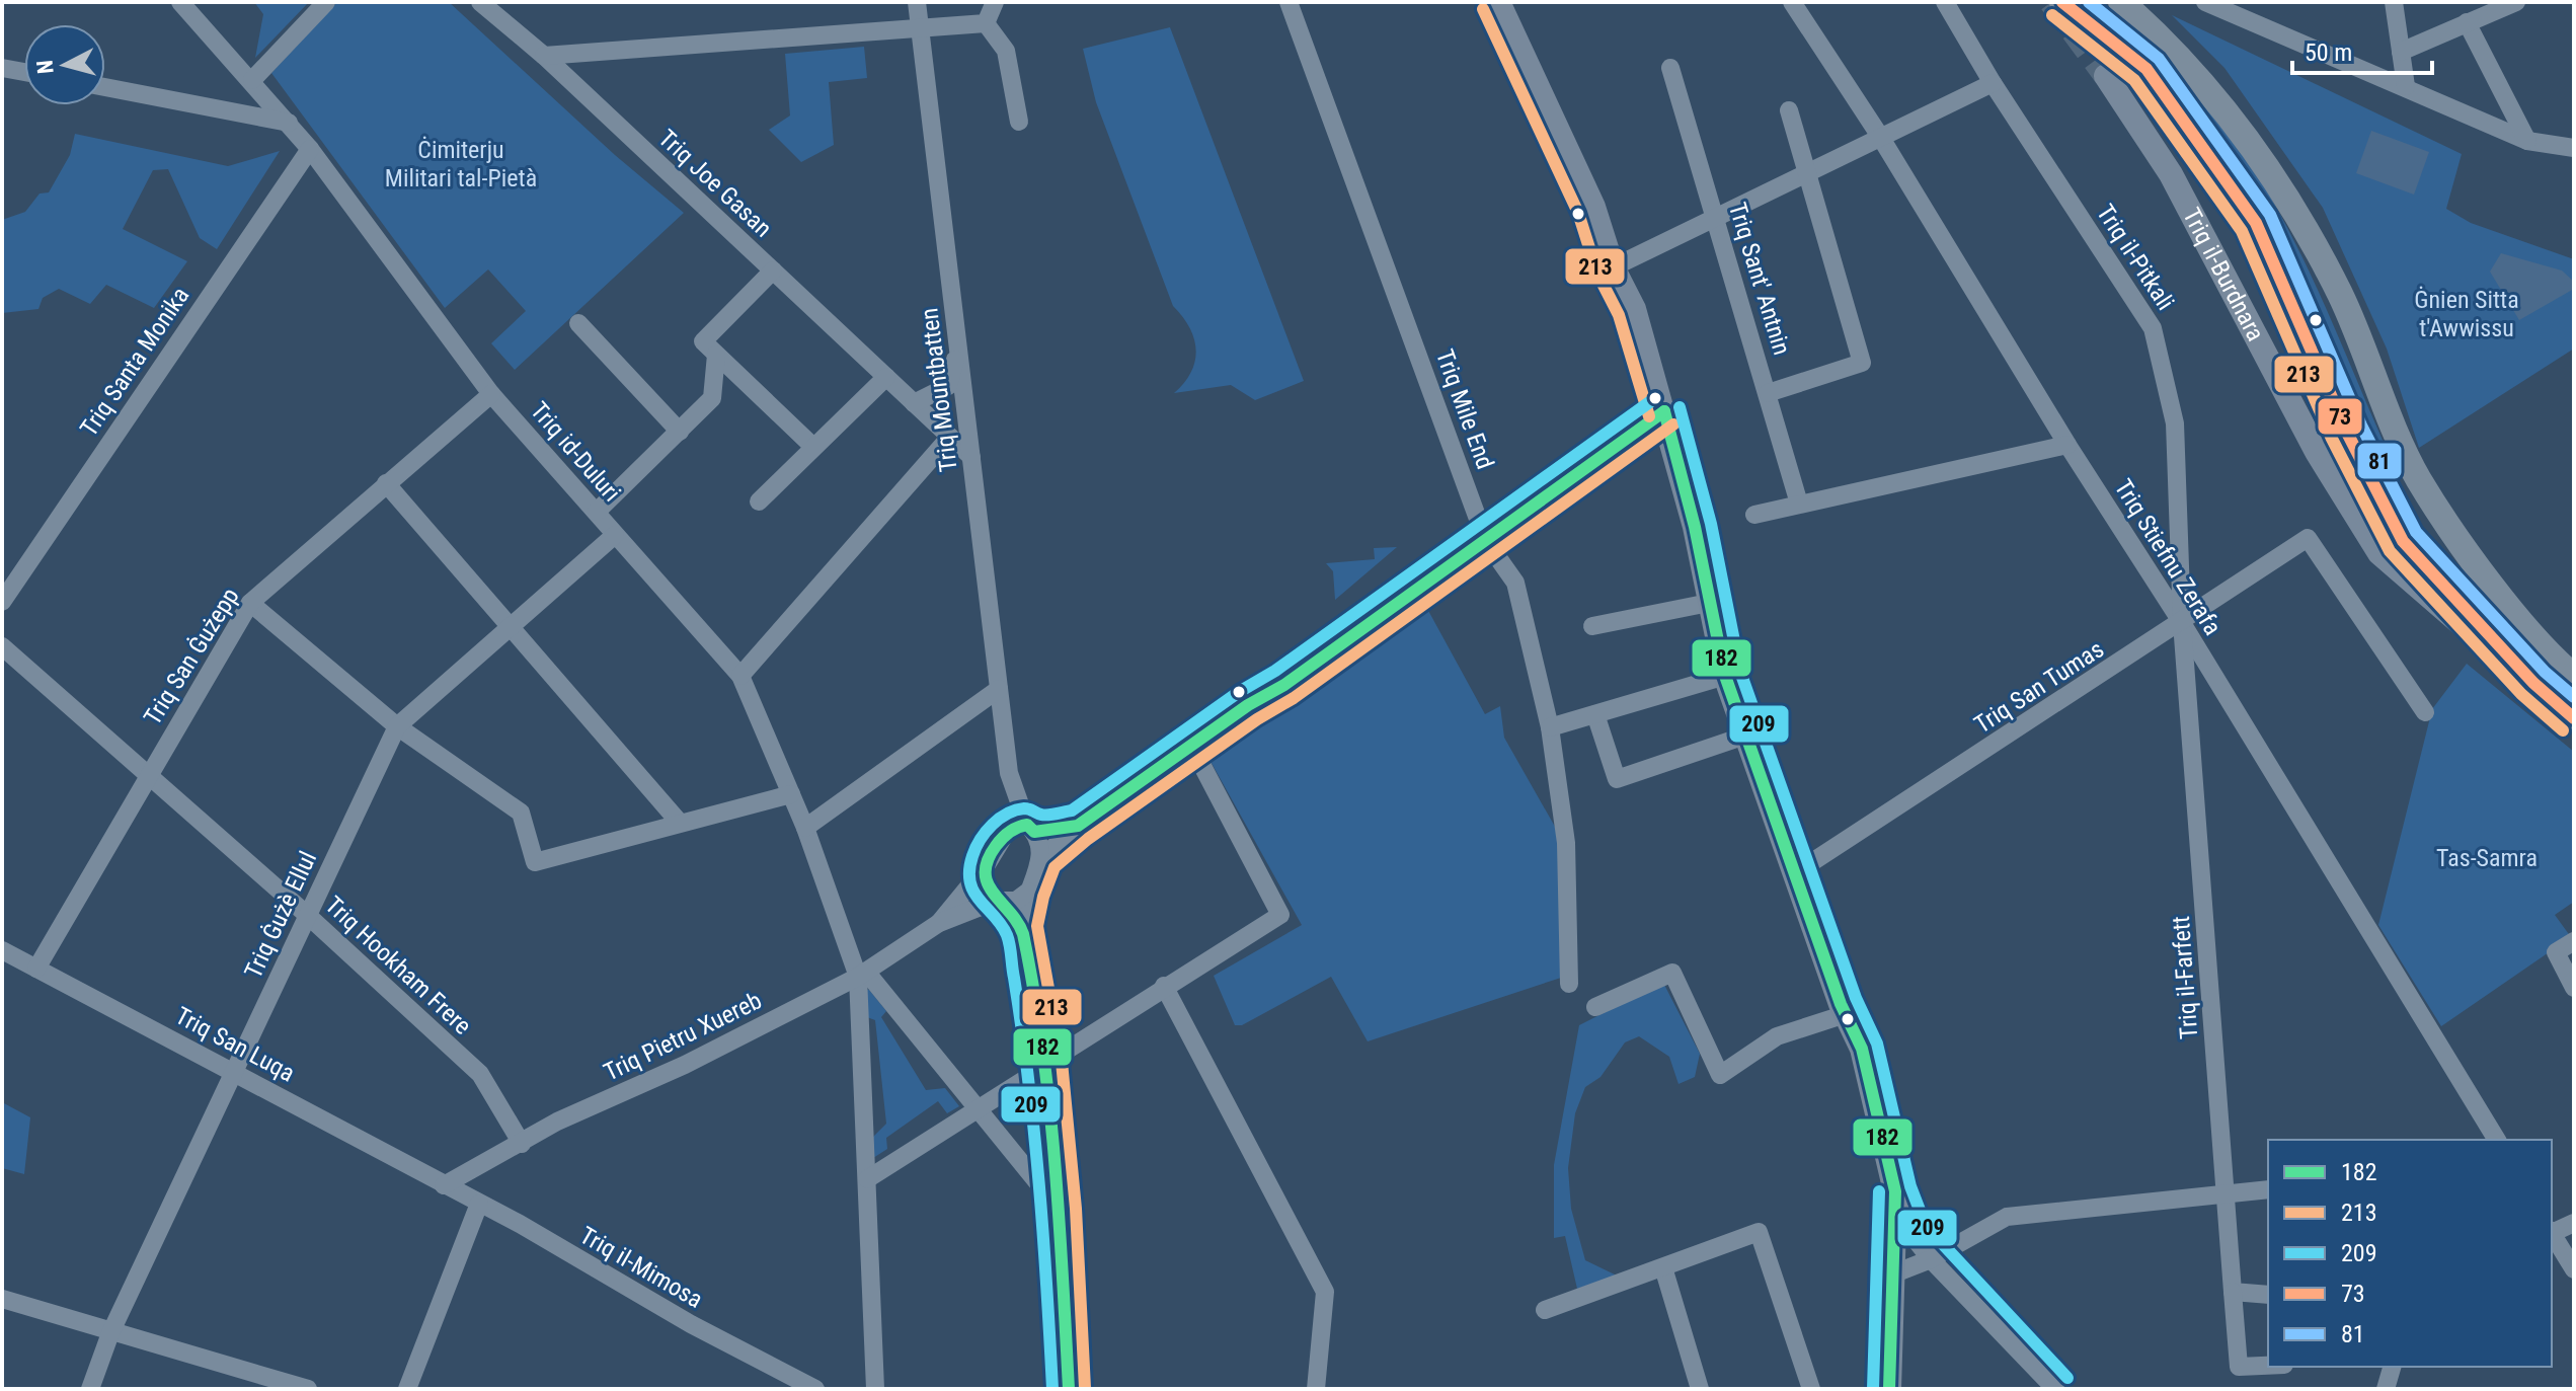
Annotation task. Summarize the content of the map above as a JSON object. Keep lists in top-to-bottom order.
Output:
{
  "streets": {
    "main road": ["Triq il-Burdnara"],
    "street": [
      "Triq Joe Gasan",
      "Triq il-Pitkali",
      "Triq Sant' Antnin",
      "Triq Santa Monika",
      "Triq Mountbatten",
      "Triq Mile End",
      "Triq id-Duluri",
      "Triq Stiefnu Zerafa",
      "Triq San Ġużepp",
      "Triq San Tumas",
      "Triq Ġużè Ellul",
      "Triq Hookham Frere",
      "Triq il-Farfett",
      "Triq Pietru Xuereb",
      "Triq San Luqa",
      "Triq il-Mimosa"
    ]
  },
  "crossings": [
    ["Triq Joe Gasan", "Triq Mountbatten"],
    ["Triq il-Pitkali", "Triq Stiefnu Zerafa"],
    ["Triq il-Pitkali", "Triq San Tumas"],
    ["Triq il-Pitkali", "Triq il-Farfett"],
    ["Triq Santa Monika", "Triq id-Duluri"],
    ["Triq Mountbatten", "Triq Pietru Xuereb"],
    ["Triq id-Duluri", "Triq San Ġużepp"],
    ["Triq id-Duluri", "Triq Ġużè Ellul"],
    ["Triq id-Duluri", "Triq Pietru Xuereb"],
    ["Triq Stiefnu Zerafa", "Triq San Tumas"],
    ["Triq Stiefnu Zerafa", "Triq il-Farfett"],
    ["Triq San Ġużepp", "Triq Hookham Frere"],
    ["Triq San Ġużepp", "Triq San Luqa"],
    ["Triq San Tumas", "Triq il-Farfett"],
    ["Triq Ġużè Ellul", "Triq Hookham Frere"],
    ["Triq Ġużè Ellul", "Triq San Luqa"],
    ["Triq Hookham Frere", "Triq Pietru Xuereb"],
    ["Triq Pietru Xuereb", "Triq San Luqa"],
    ["Triq Pietru Xuereb", "Triq il-Mimosa"],
    ["Triq San Luqa", "Triq il-Mimosa"]
  ],
  "parks": ["Ċimiterju Militari tal-Pietà", "Ġnien Sitta t'Awwissu", "Tas-Samra"],
  "lines": [
    "transit line 73",
    "transit line 81",
    "transit line 213",
    "transit line 209",
    "transit line 182"
  ],
  "legend": [
    "182",
    "213",
    "209",
    "73",
    "81"
  ],
  "scale_bar": "50 m",
  "north": "left"
}
